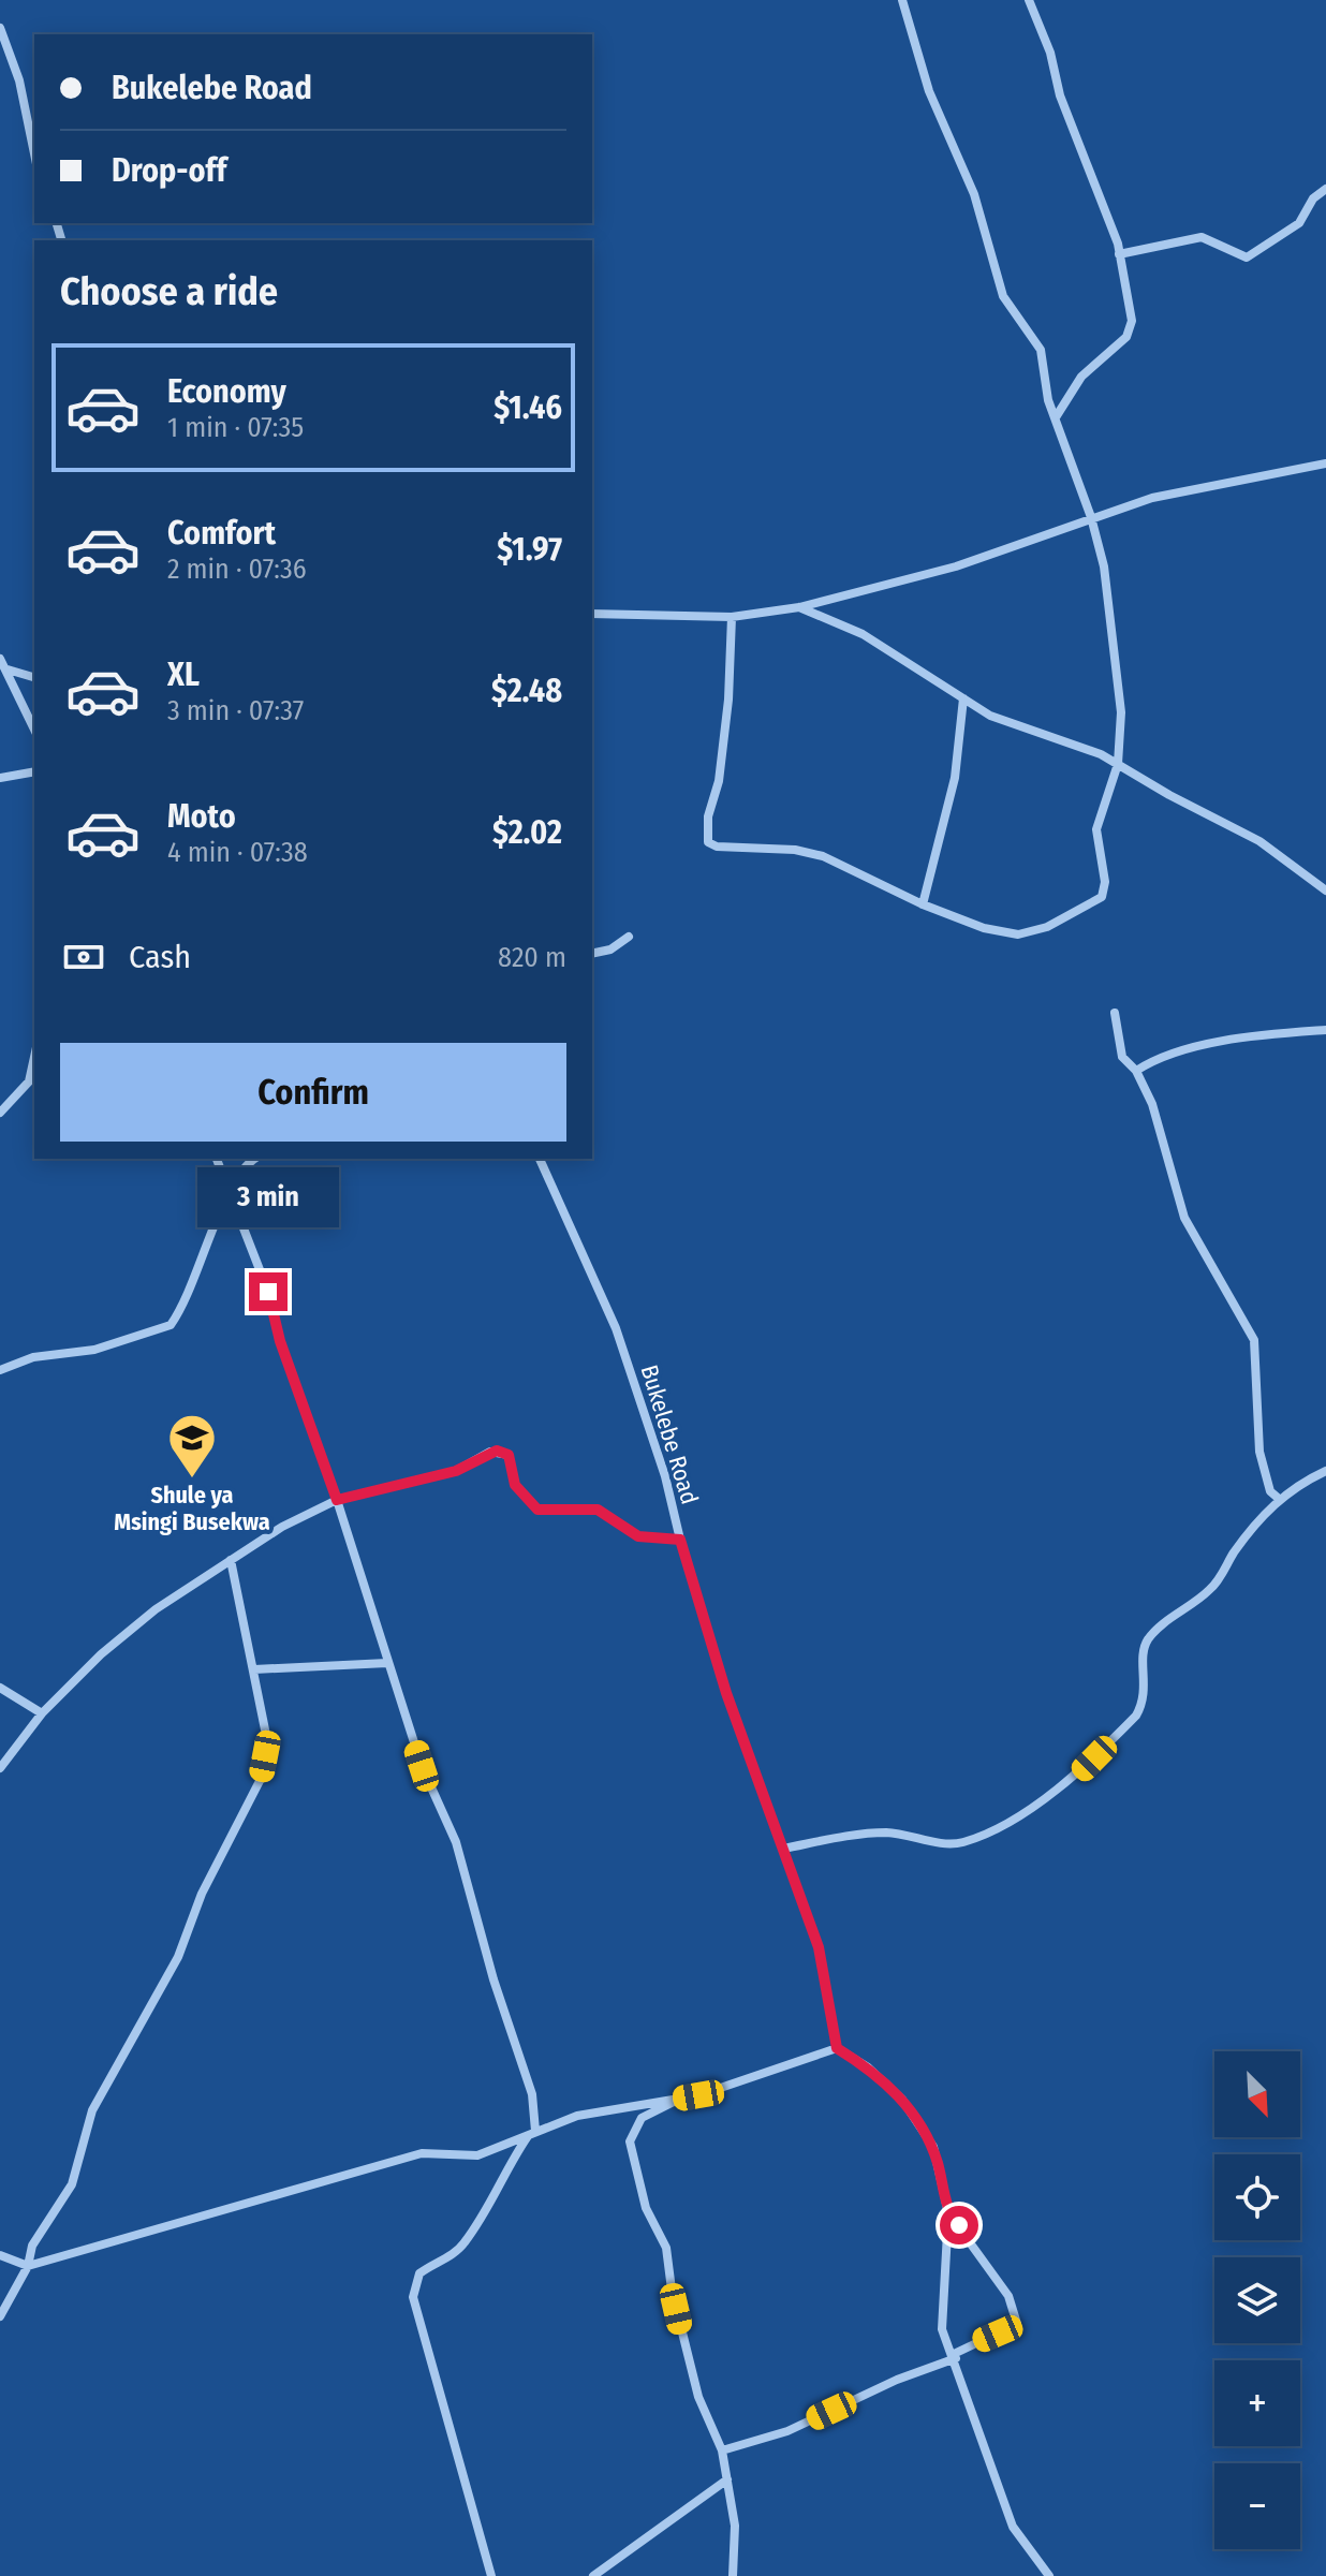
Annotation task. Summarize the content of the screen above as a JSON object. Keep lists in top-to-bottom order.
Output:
{
  "streets": {
    "street": ["Bukelebe Road"]
  },
  "places": {
    "school or university": ["Shule ya Msingi Busekwa"]
  },
  "north": "bottom right",
  "page": {
    "banner": ["Bukelebe Road", "Drop-off"],
    "heading": "Choose a ride",
    "list": [
      {
        "name": "Economy",
        "note": "1 min · 07:35",
        "value": "$1.46"
      },
      {
        "name": "Comfort",
        "note": "2 min · 07:36",
        "value": "$1.97"
      },
      {
        "name": "XL",
        "note": "3 min · 07:37",
        "value": "$2.48"
      },
      {
        "name": "Moto",
        "note": "4 min · 07:38",
        "value": "$2.02"
      }
    ],
    "pay": ["Cash", "820 m"],
    "buttons": "Confirm",
    "bubble": "3 min",
    "map_buttons": ["+", "−"]
  }
}
